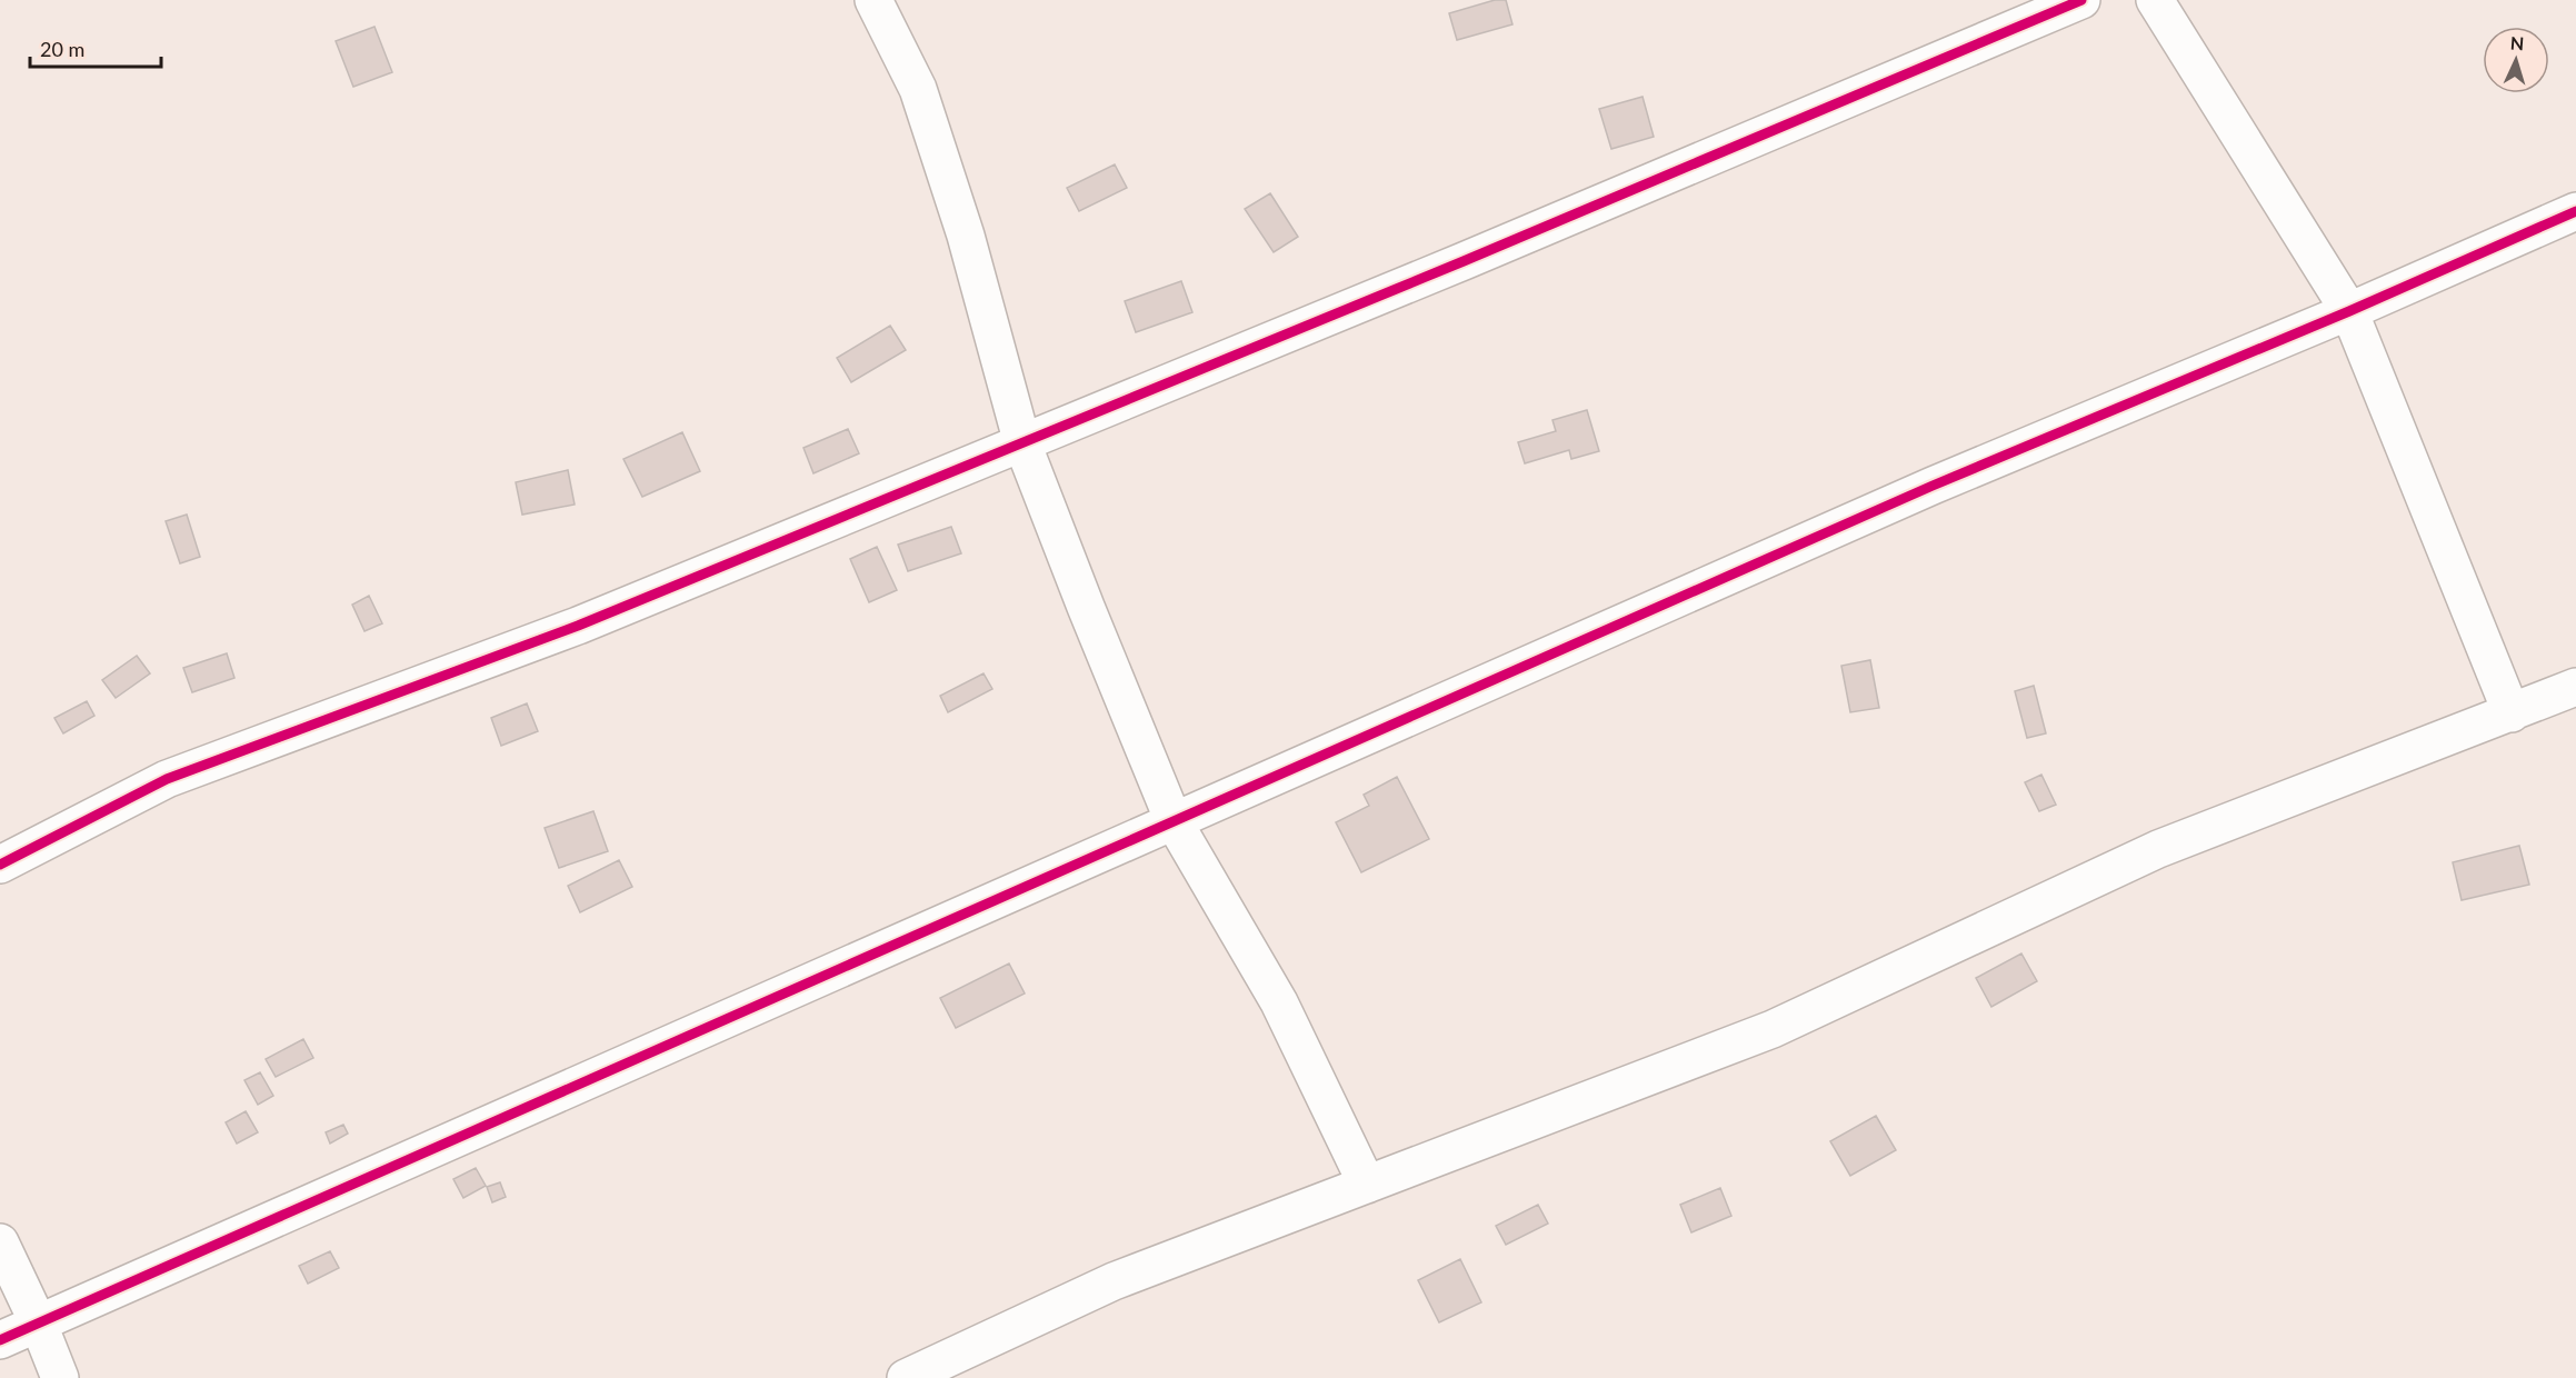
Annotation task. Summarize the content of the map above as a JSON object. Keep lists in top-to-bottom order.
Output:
{
  "scale_bar": "20 m",
  "north": "top"
}
